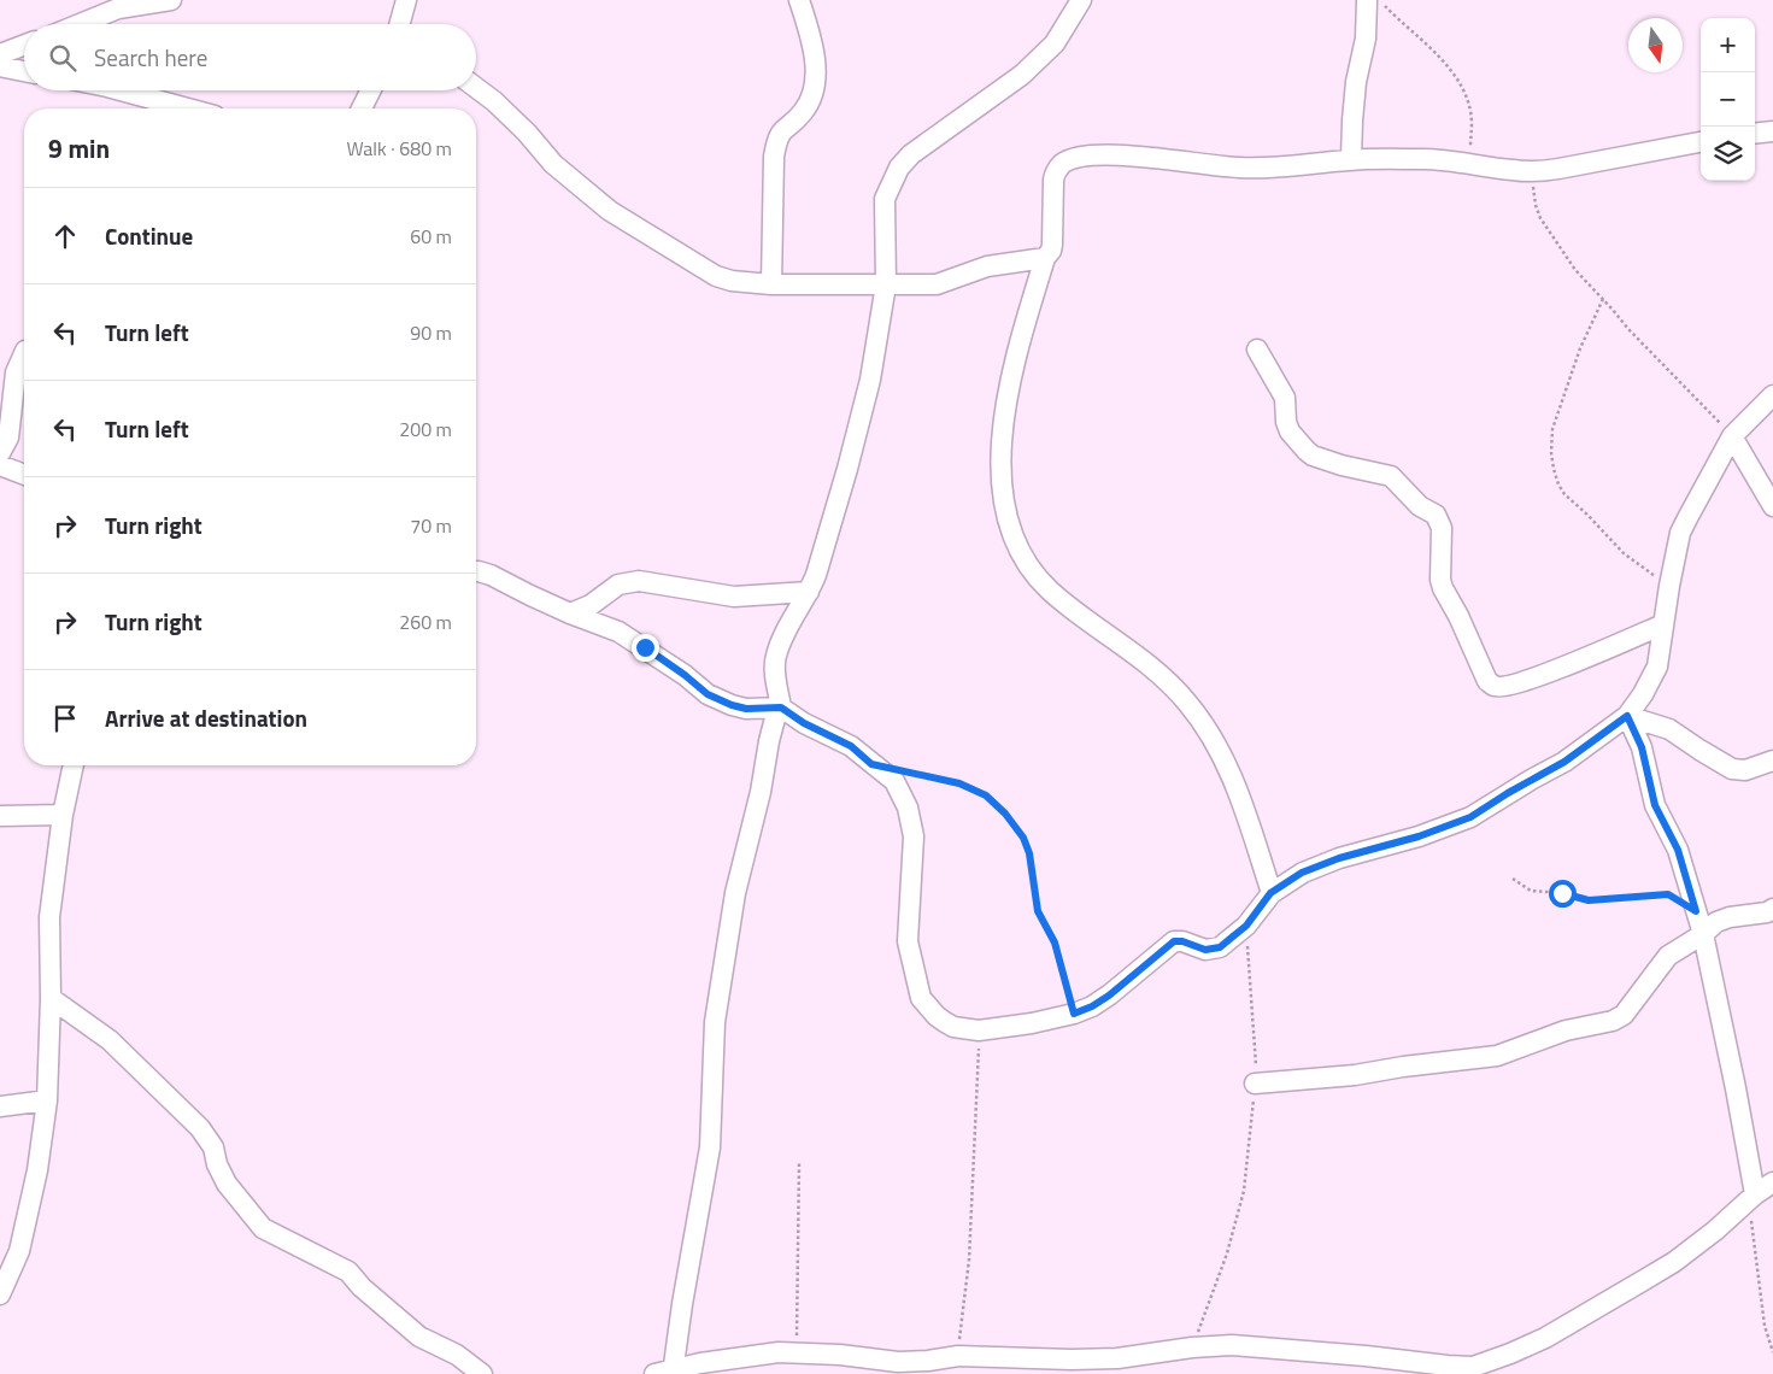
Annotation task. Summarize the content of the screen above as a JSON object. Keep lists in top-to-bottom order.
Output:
{
  "north": "bottom",
  "page": {
    "map_buttons": ["+", "−"],
    "search": "Search here",
    "heading": ["9 min", "Walk · 680 m"],
    "list": [
      ["Continue", "60 m"],
      ["Turn left", "90 m"],
      ["Turn left", "200 m"],
      ["Turn right", "70 m"],
      ["Turn right", "260 m"],
      "Arrive at destination"
    ]
  }
}
